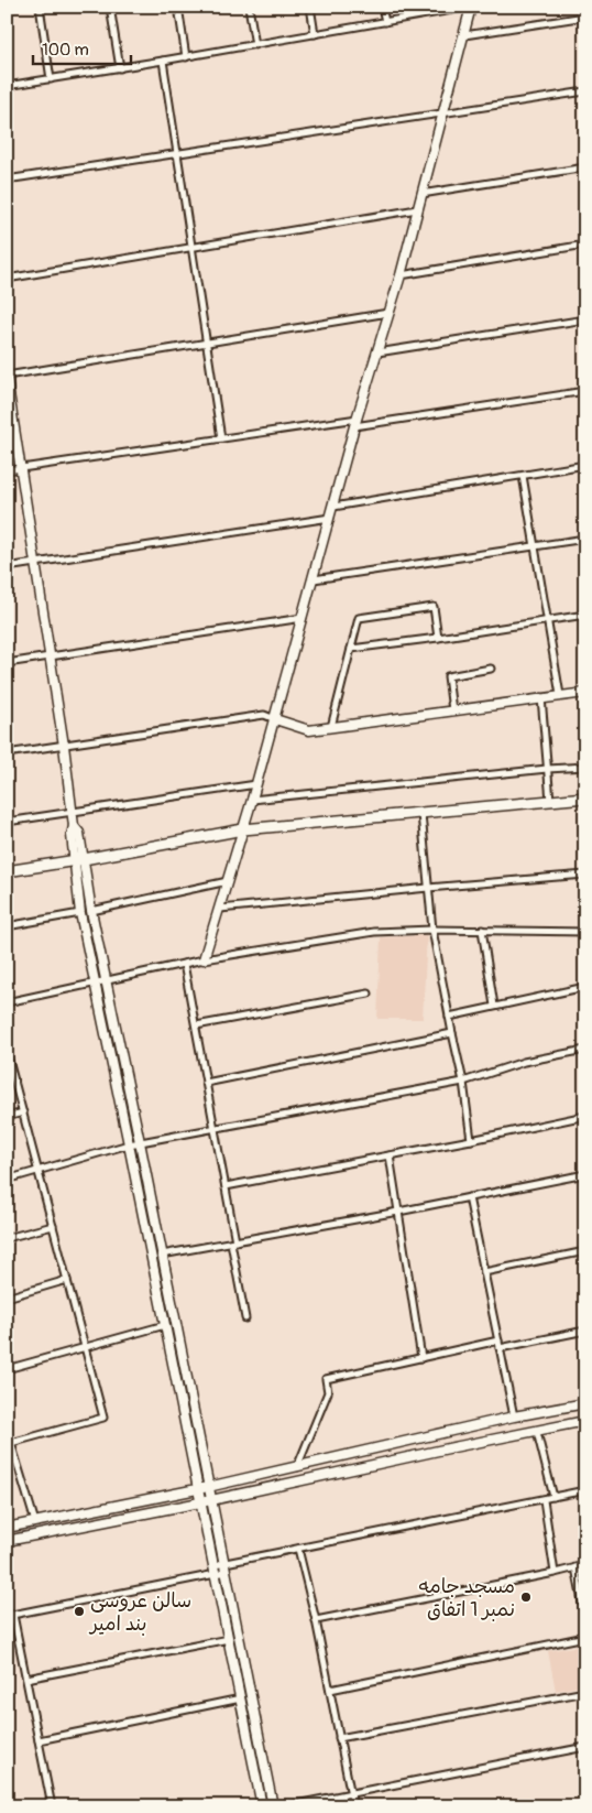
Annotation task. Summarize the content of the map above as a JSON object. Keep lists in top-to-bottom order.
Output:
{
  "places": ["مسجد جامه نمبر 1 اتفاق", "سالن عروسی بند امیر"],
  "scale_bar": "100 m"
}
